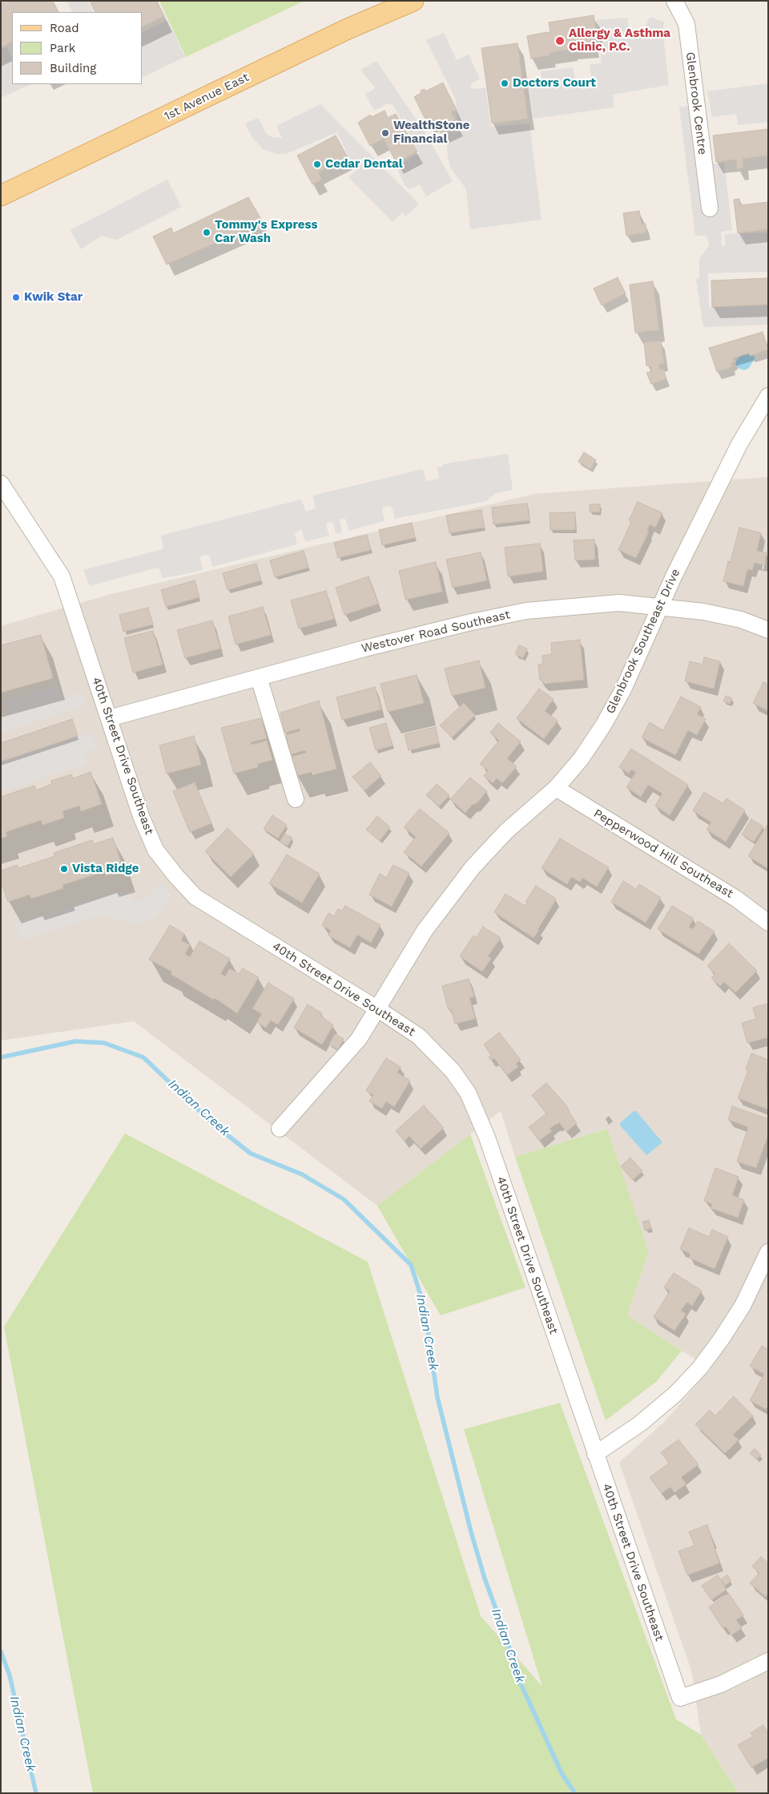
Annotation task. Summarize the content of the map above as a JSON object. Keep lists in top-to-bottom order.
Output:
{
  "streets": {
    "main road": ["1st Avenue East"],
    "street": [
      "Glenbrook Centre",
      "Westover Road Southeast",
      "Glenbrook Southeast Drive",
      "40th Street Drive Southeast",
      "Pepperwood Hill Southeast"
    ]
  },
  "crossings": [
    ["Westover Road Southeast", "Glenbrook Southeast Drive"],
    ["Westover Road Southeast", "40th Street Drive Southeast"],
    ["Glenbrook Southeast Drive", "40th Street Drive Southeast"],
    ["Glenbrook Southeast Drive", "Pepperwood Hill Southeast"]
  ],
  "water": ["Indian Creek"],
  "places": [
    "Allergy & Asthma Clinic, P.C.",
    "Doctors Court",
    "WealthStone Financial",
    "Cedar Dental",
    "Tommy's Express Car Wash",
    "Kwik Star",
    "Vista Ridge"
  ],
  "legend": ["Road", "Park", "Building"]
}
